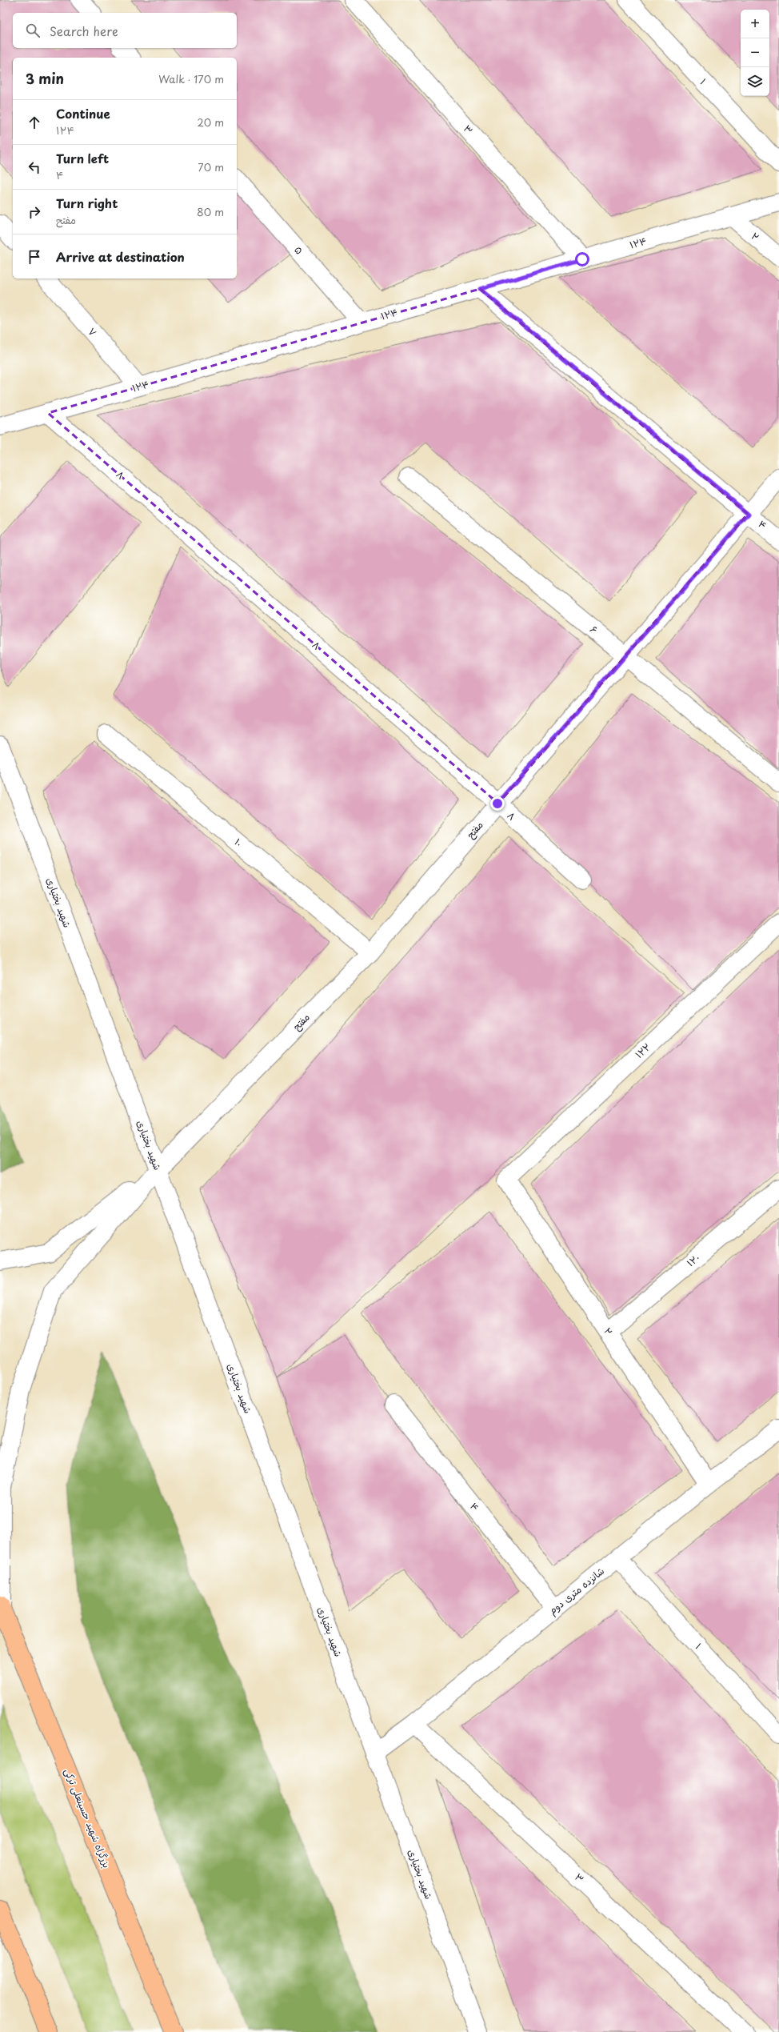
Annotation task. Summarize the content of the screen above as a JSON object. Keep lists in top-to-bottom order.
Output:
{
  "streets": {
    "highway": ["بزرگراه شهید حسینعلی ترکی"],
    "street": [
      "۱",
      "۳",
      "۲",
      "۱۲۴",
      "۵",
      "۷",
      "۸",
      "۴",
      "۶",
      "مفتح",
      "۱۰",
      "شهید بختیاری",
      "۱۲۲",
      "۱۲۰",
      "شانزده متری دوم"
    ]
  },
  "crossings": [
    ["۱", "شانزده متری دوم"],
    ["۳", "۱۲۴"],
    ["۳", "شانزده متری دوم"],
    ["۲", "۱۲۴"],
    ["۲", "۱۲۲"],
    ["۲", "۱۲۰"],
    ["۲", "شانزده متری دوم"],
    ["۱۲۴", "۵"],
    ["۱۲۴", "۷"],
    ["۱۲۴", "۸"],
    ["۱۲۴", "۴"],
    ["۸", "مفتح"],
    ["۴", "مفتح"],
    ["۴", "شانزده متری دوم"],
    ["۶", "مفتح"],
    ["مفتح", "۱۰"],
    ["مفتح", "شهید بختیاری"],
    ["شهید بختیاری", "شانزده متری دوم"]
  ],
  "page": {
    "map_buttons": ["+", "−"],
    "search": "Search here",
    "heading": ["3 min", "Walk · 170 m"],
    "list": [
      ["Continue", "۱۲۴", "20 m"],
      ["Turn left", "۴", "70 m"],
      ["Turn right", "مفتح", "80 m"],
      "Arrive at destination"
    ]
  }
}
